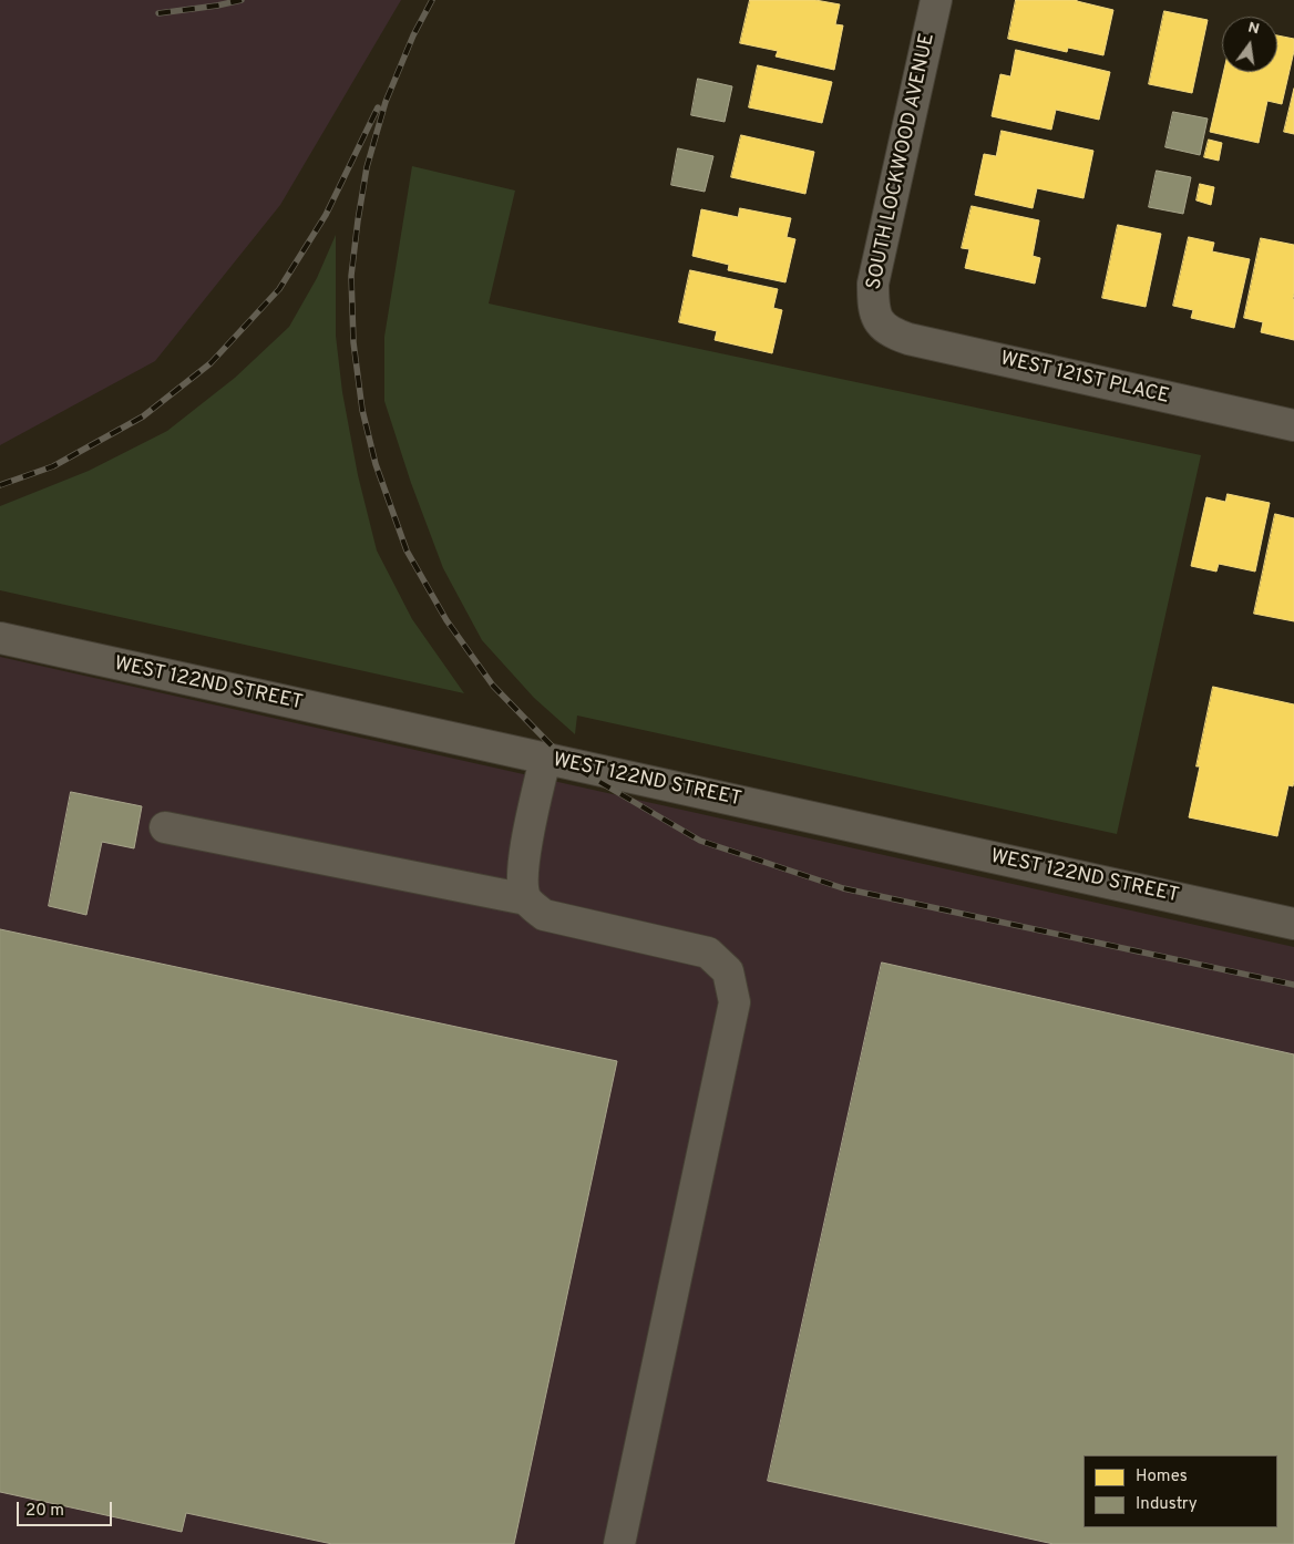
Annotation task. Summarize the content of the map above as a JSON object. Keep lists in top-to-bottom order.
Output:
{
  "streets": {
    "street": ["SOUTH LOCKWOOD AVENUE", "WEST 121ST PLACE", "WEST 122ND STREET"]
  },
  "crossings": [
    ["SOUTH LOCKWOOD AVENUE", "WEST 121ST PLACE"]
  ],
  "legend": ["Homes", "Industry"],
  "scale_bar": "20 m",
  "north": "top"
}
